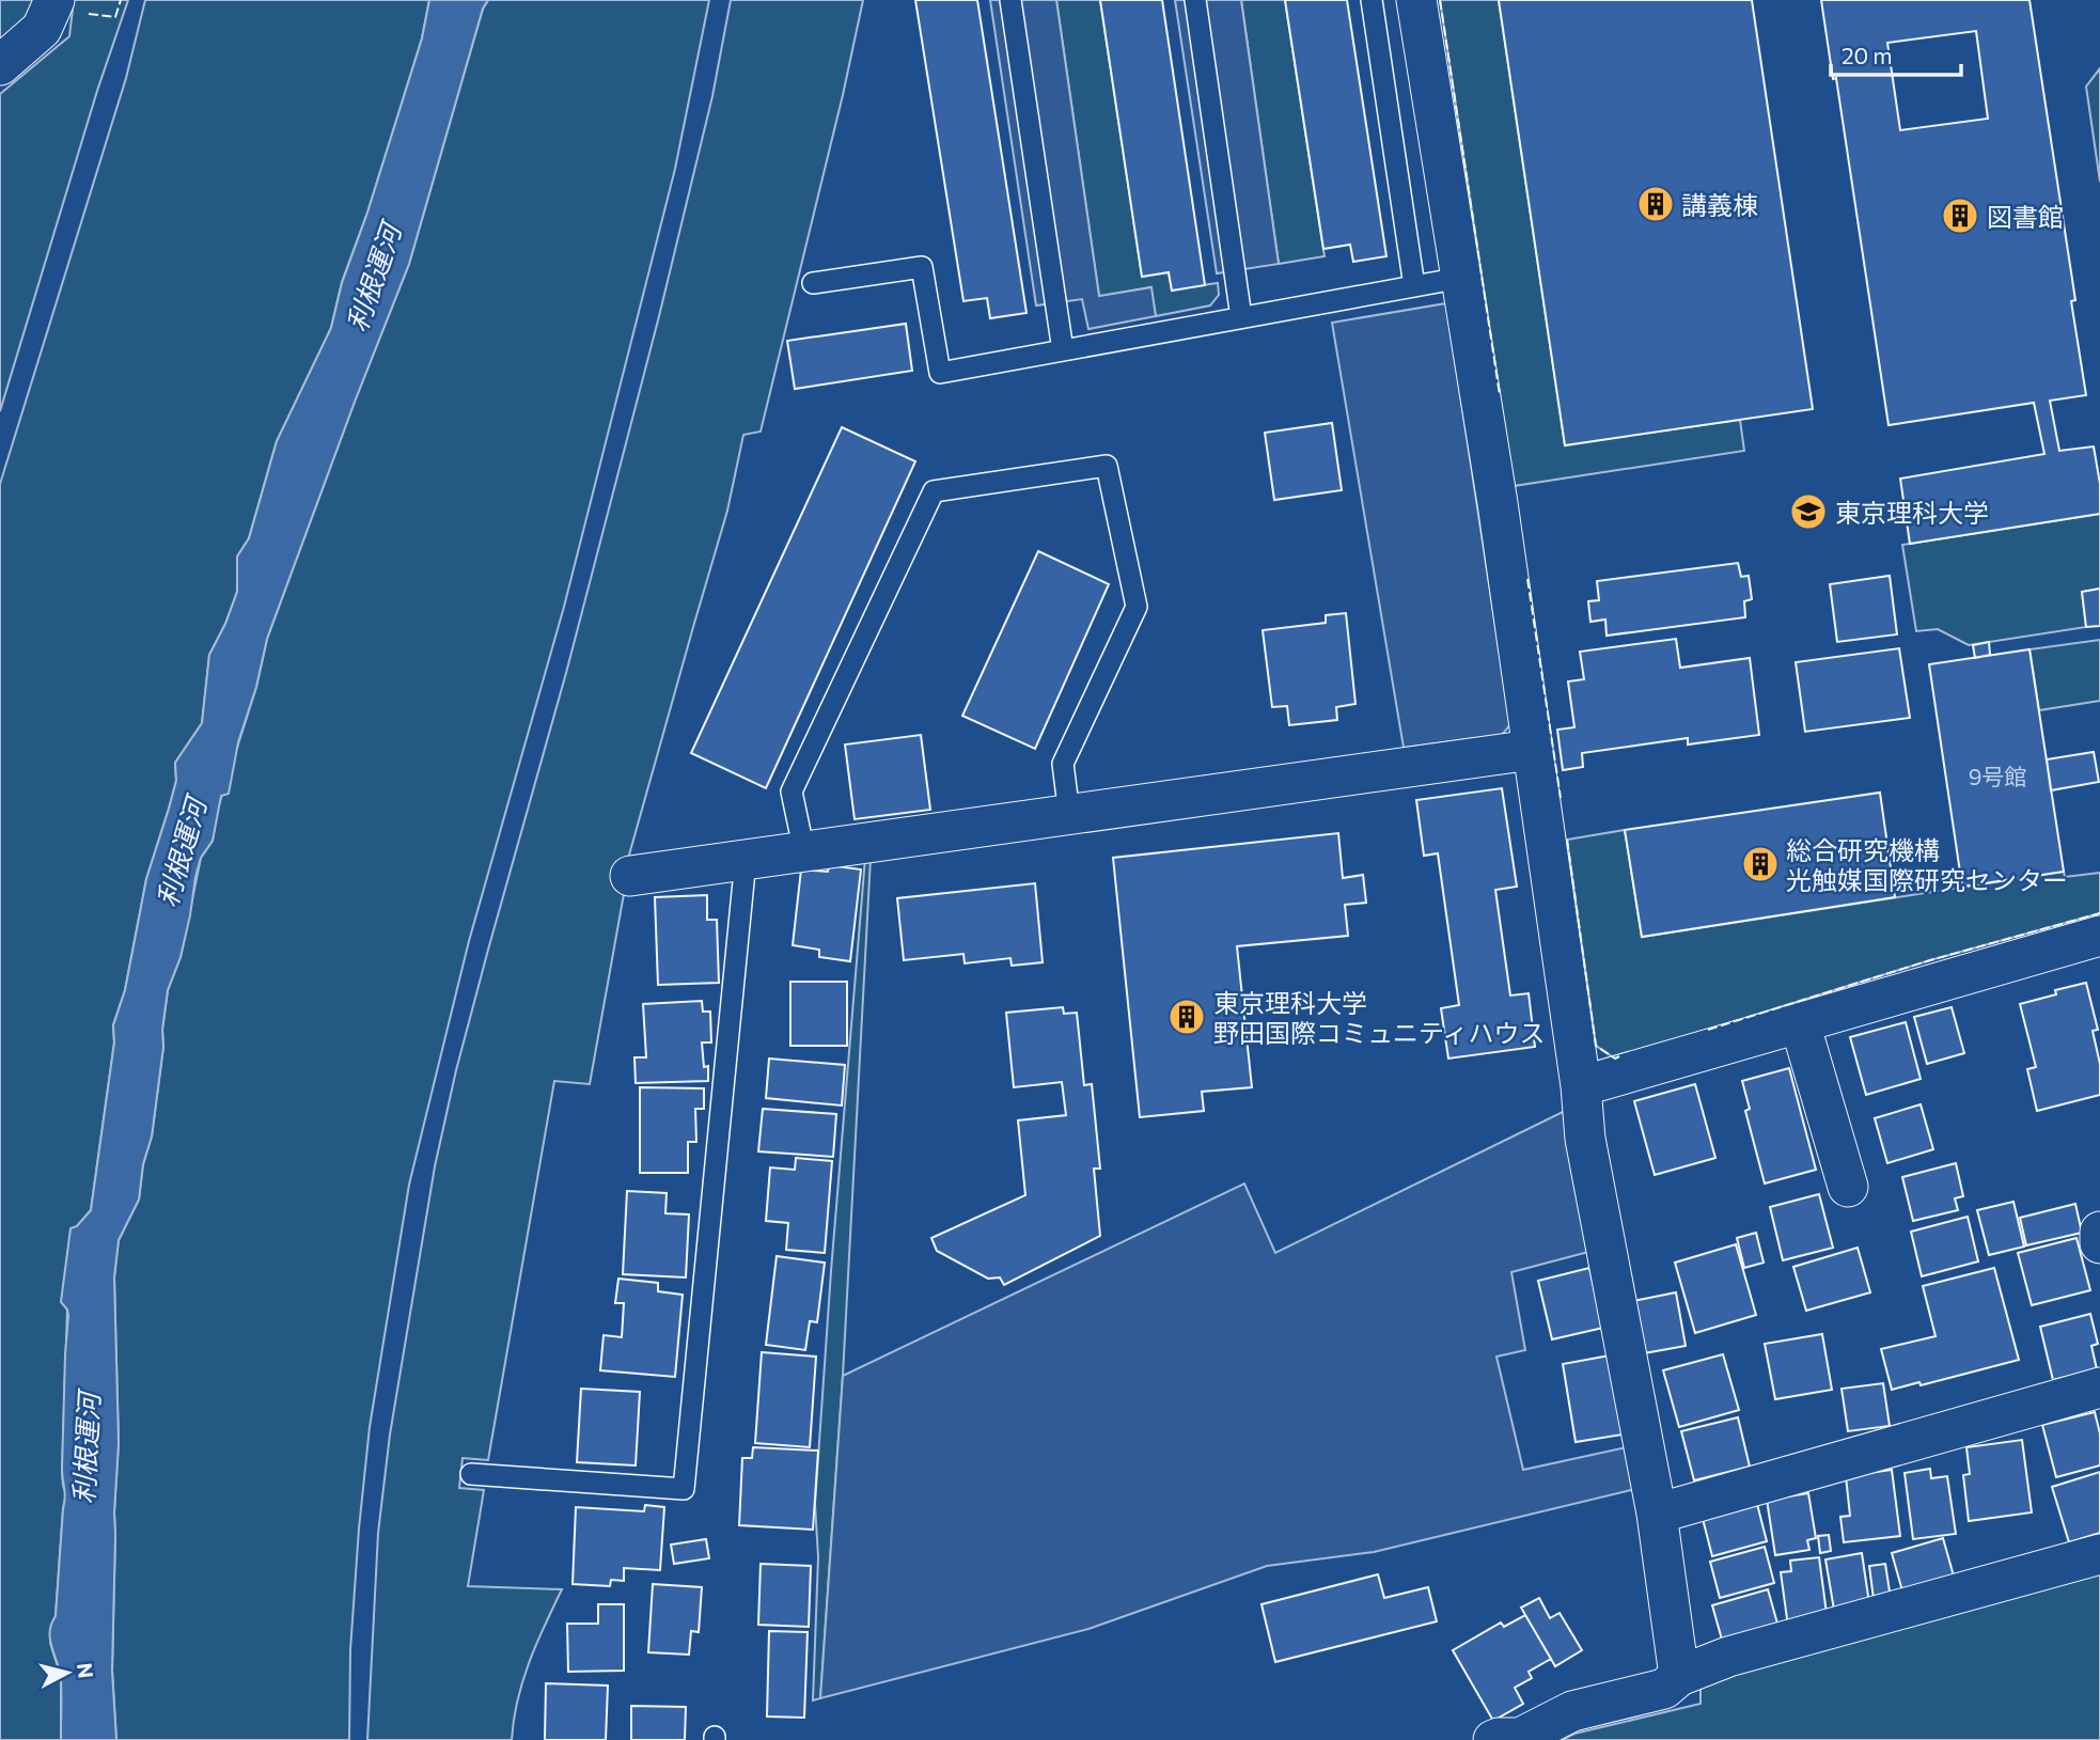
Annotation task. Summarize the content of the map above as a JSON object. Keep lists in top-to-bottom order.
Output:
{
  "water": ["利根運河"],
  "places": {
    "building": [
      "講義棟",
      "図書館",
      "総合研究機構 光触媒国際研究センター",
      "東京理科大学 野田国際コミュニティハウス"
    ],
    "school or university": ["東京理科大学"]
  },
  "house_numbers": ["9号館"],
  "scale_bar": "20 m",
  "north": "right"
}
